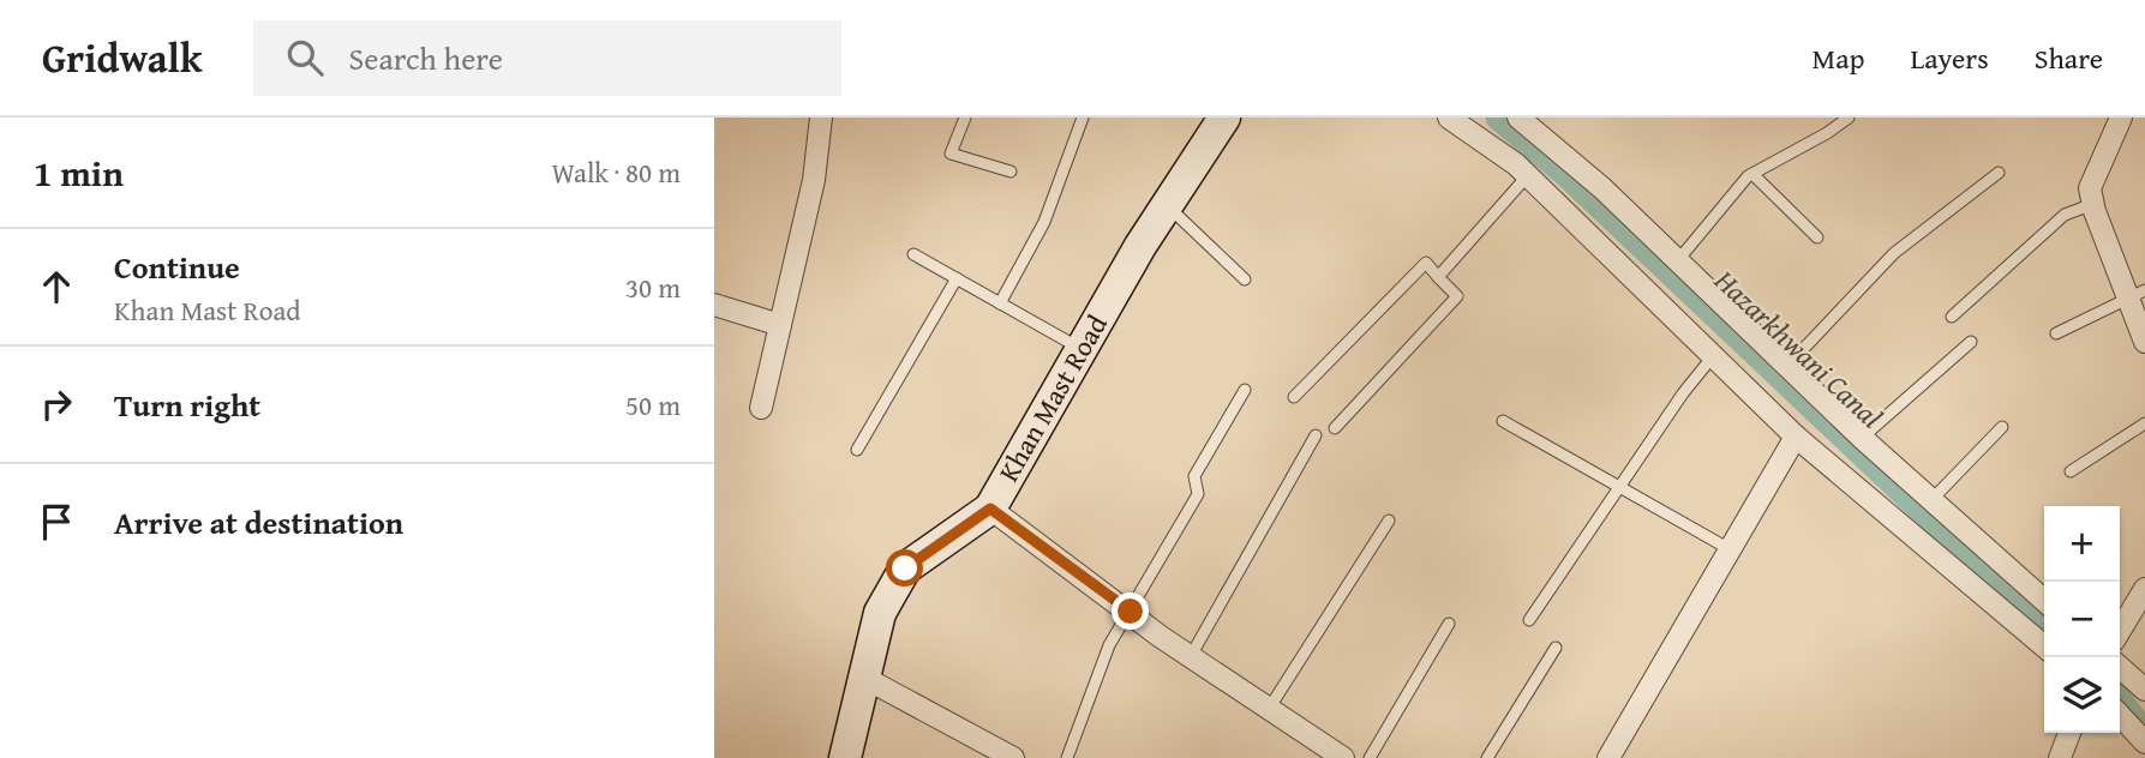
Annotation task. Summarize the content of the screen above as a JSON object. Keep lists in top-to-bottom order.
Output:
{
  "streets": {
    "main road": ["Khan Mast Road"]
  },
  "water": ["Hazarkhwani Canal"],
  "page": {
    "header": "Gridwalk",
    "search": "Search here",
    "nav": ["Map", "Layers", "Share"],
    "heading": ["1 min", "Walk · 80 m"],
    "list": [
      ["Continue", "Khan Mast Road", "30 m"],
      ["Turn right", "50 m"],
      "Arrive at destination"
    ],
    "map_buttons": ["+", "−"]
  }
}
